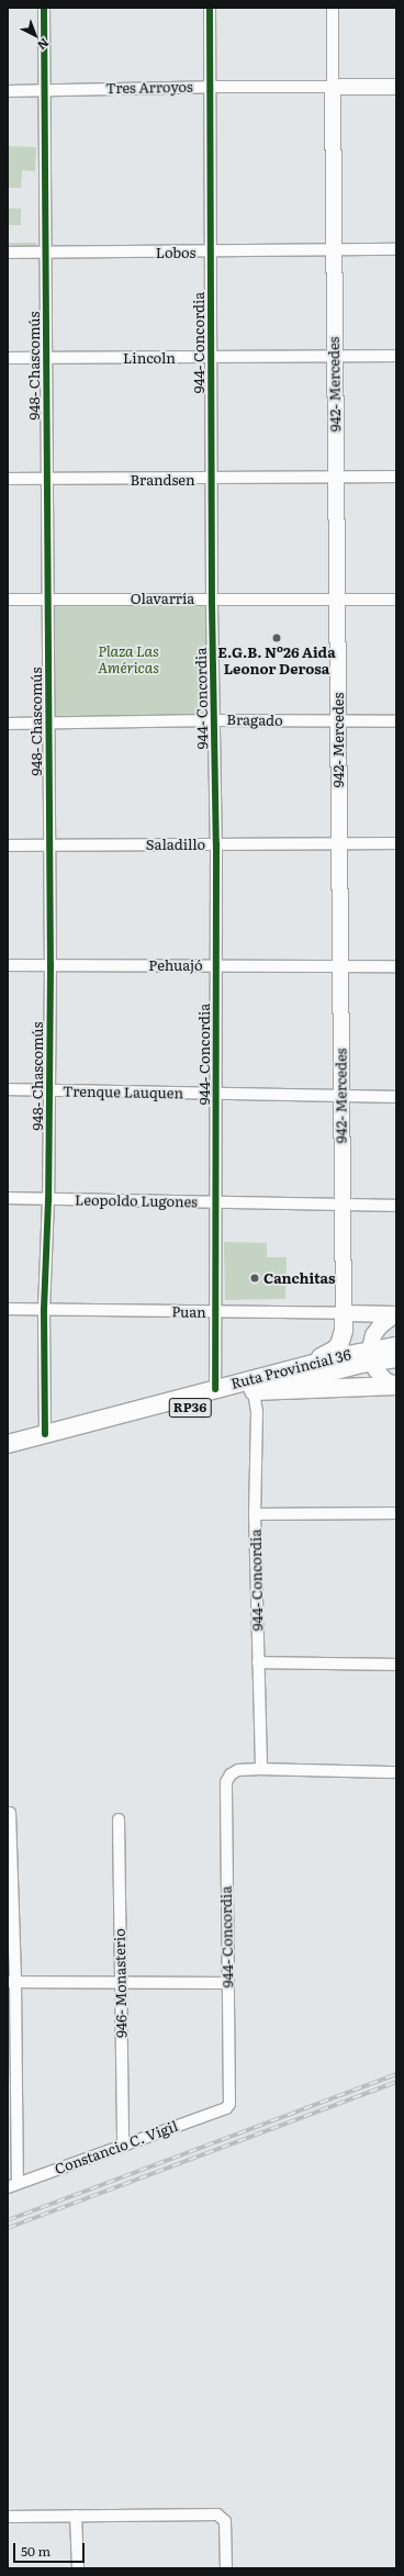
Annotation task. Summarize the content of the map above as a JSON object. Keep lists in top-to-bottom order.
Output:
{
  "streets": {
    "main road": [
      "Tres Arroyos",
      "942- Mercedes",
      "Puan",
      "Ruta Provincial 36",
      "RP36"
    ],
    "street": [
      "Lobos",
      "944- Concordia",
      "Lincoln",
      "948- Chascomús",
      "Brandsen",
      "Olavarría",
      "Bragado",
      "Saladillo",
      "Pehuajó",
      "Trenque Lauquen",
      "Leopoldo Lugones",
      "946- Monasterio",
      "Constancio C. Vigil"
    ]
  },
  "crossings": [
    ["Tres Arroyos", "944- Concordia"],
    ["Tres Arroyos", "948- Chascomús"],
    ["Tres Arroyos", "942- Mercedes"],
    ["Lobos", "944- Concordia"],
    ["Lobos", "948- Chascomús"],
    ["Lobos", "942- Mercedes"],
    ["944- Concordia", "Lincoln"],
    ["944- Concordia", "Brandsen"],
    ["944- Concordia", "Olavarría"],
    ["944- Concordia", "Bragado"],
    ["944- Concordia", "Saladillo"],
    ["944- Concordia", "Pehuajó"],
    ["944- Concordia", "Trenque Lauquen"],
    ["944- Concordia", "Leopoldo Lugones"],
    ["944- Concordia", "Puan"],
    ["944- Concordia", "Ruta Provincial 36"],
    ["944- Concordia", "Constancio C. Vigil"],
    ["Lincoln", "948- Chascomús"],
    ["Lincoln", "942- Mercedes"],
    ["948- Chascomús", "Brandsen"],
    ["948- Chascomús", "Olavarría"],
    ["948- Chascomús", "Bragado"],
    ["948- Chascomús", "Saladillo"],
    ["948- Chascomús", "Pehuajó"],
    ["948- Chascomús", "Trenque Lauquen"],
    ["948- Chascomús", "Leopoldo Lugones"],
    ["948- Chascomús", "Puan"],
    ["948- Chascomús", "Ruta Provincial 36"],
    ["942- Mercedes", "Brandsen"],
    ["942- Mercedes", "Olavarría"],
    ["942- Mercedes", "Bragado"],
    ["942- Mercedes", "Saladillo"],
    ["942- Mercedes", "Pehuajó"],
    ["942- Mercedes", "Trenque Lauquen"],
    ["942- Mercedes", "Leopoldo Lugones"],
    ["942- Mercedes", "Puan"],
    ["946- Monasterio", "Constancio C. Vigil"]
  ],
  "parks": ["Plaza Las Américas"],
  "places": ["E.G.B. Nº26 Aida Leonor Derosa", "Canchitas"],
  "scale_bar": "50 m",
  "north": "bottom right"
}
